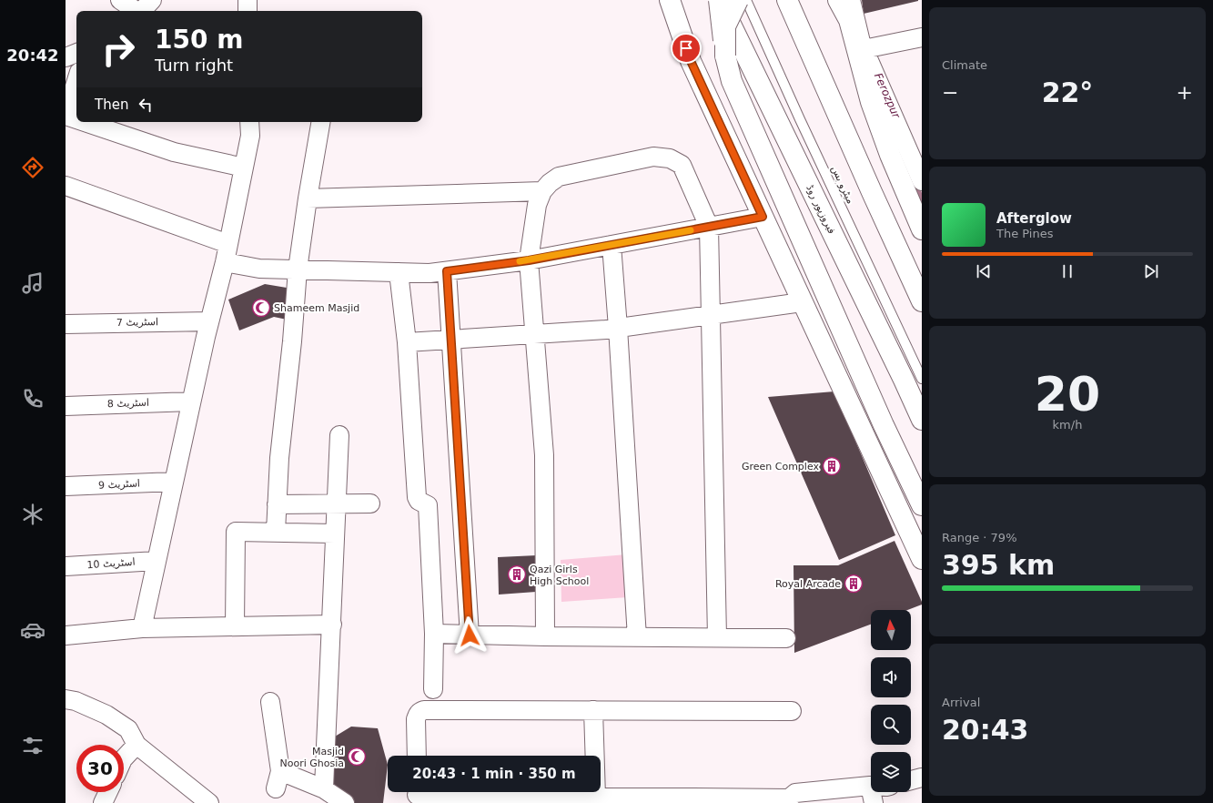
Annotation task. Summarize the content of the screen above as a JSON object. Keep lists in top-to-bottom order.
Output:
{
  "streets": {
    "main road": ["فیروزپور روڈ"],
    "street": [
      "اسٹریٹ 7",
      "اسٹریٹ 8",
      "اسٹریٹ 9",
      "اسٹریٹ 10"
    ],
    "lane": ["میٹرو بس"]
  },
  "water": ["Ferozpur"],
  "places": {
    "mosque": ["Shameem Masjid", "Masjid Noori Ghosia"],
    "building": ["Green Complex", "Qazi Girls High School", "Royal Arcade"]
  },
  "north": "top",
  "page": {
    "tabs": "20:42",
    "tile": [
      "Climate",
      ["20", "km/h"],
      ["Range · 79%", "395 km"],
      ["Arrival", "20:43"]
    ],
    "turn": ["150 m", "Turn right"],
    "heat": ["−", "22°", "+"],
    "then": "Then",
    "song": ["Afterglow", "The Pines"],
    "limit": "30",
    "trip": "20:43 · 1 min · 350 m"
  }
}
